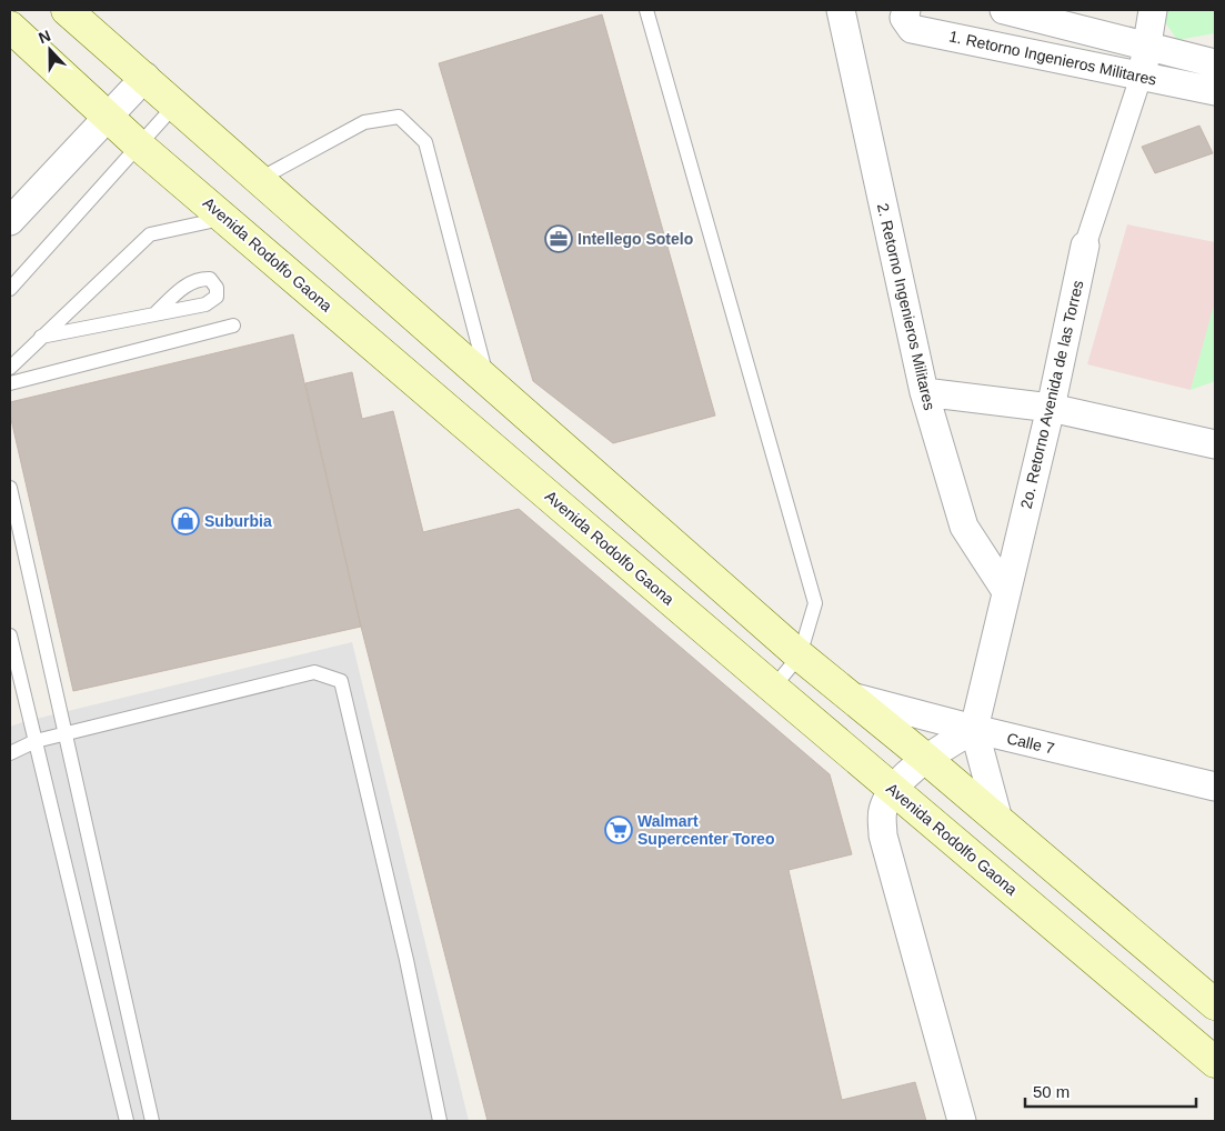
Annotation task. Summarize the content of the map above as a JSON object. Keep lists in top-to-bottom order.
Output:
{
  "streets": {
    "main road": ["Avenida Rodolfo Gaona"],
    "street": [
      "1. Retorno Ingenieros Militares",
      "2. Retorno Ingenieros Militares",
      "2o. Retorno Avenida de las Torres",
      "Calle 7"
    ]
  },
  "crossings": [
    ["1. Retorno Ingenieros Militares", "2o. Retorno Avenida de las Torres"],
    ["2. Retorno Ingenieros Militares", "2o. Retorno Avenida de las Torres"],
    ["2o. Retorno Avenida de las Torres", "Calle 7"]
  ],
  "places": {
    "office": ["Intellego Sotelo"],
    "shop": ["Suburbia"],
    "supermarket": ["Walmart Supercenter Toreo"]
  },
  "scale_bar": "50 m",
  "north": "top"
}
